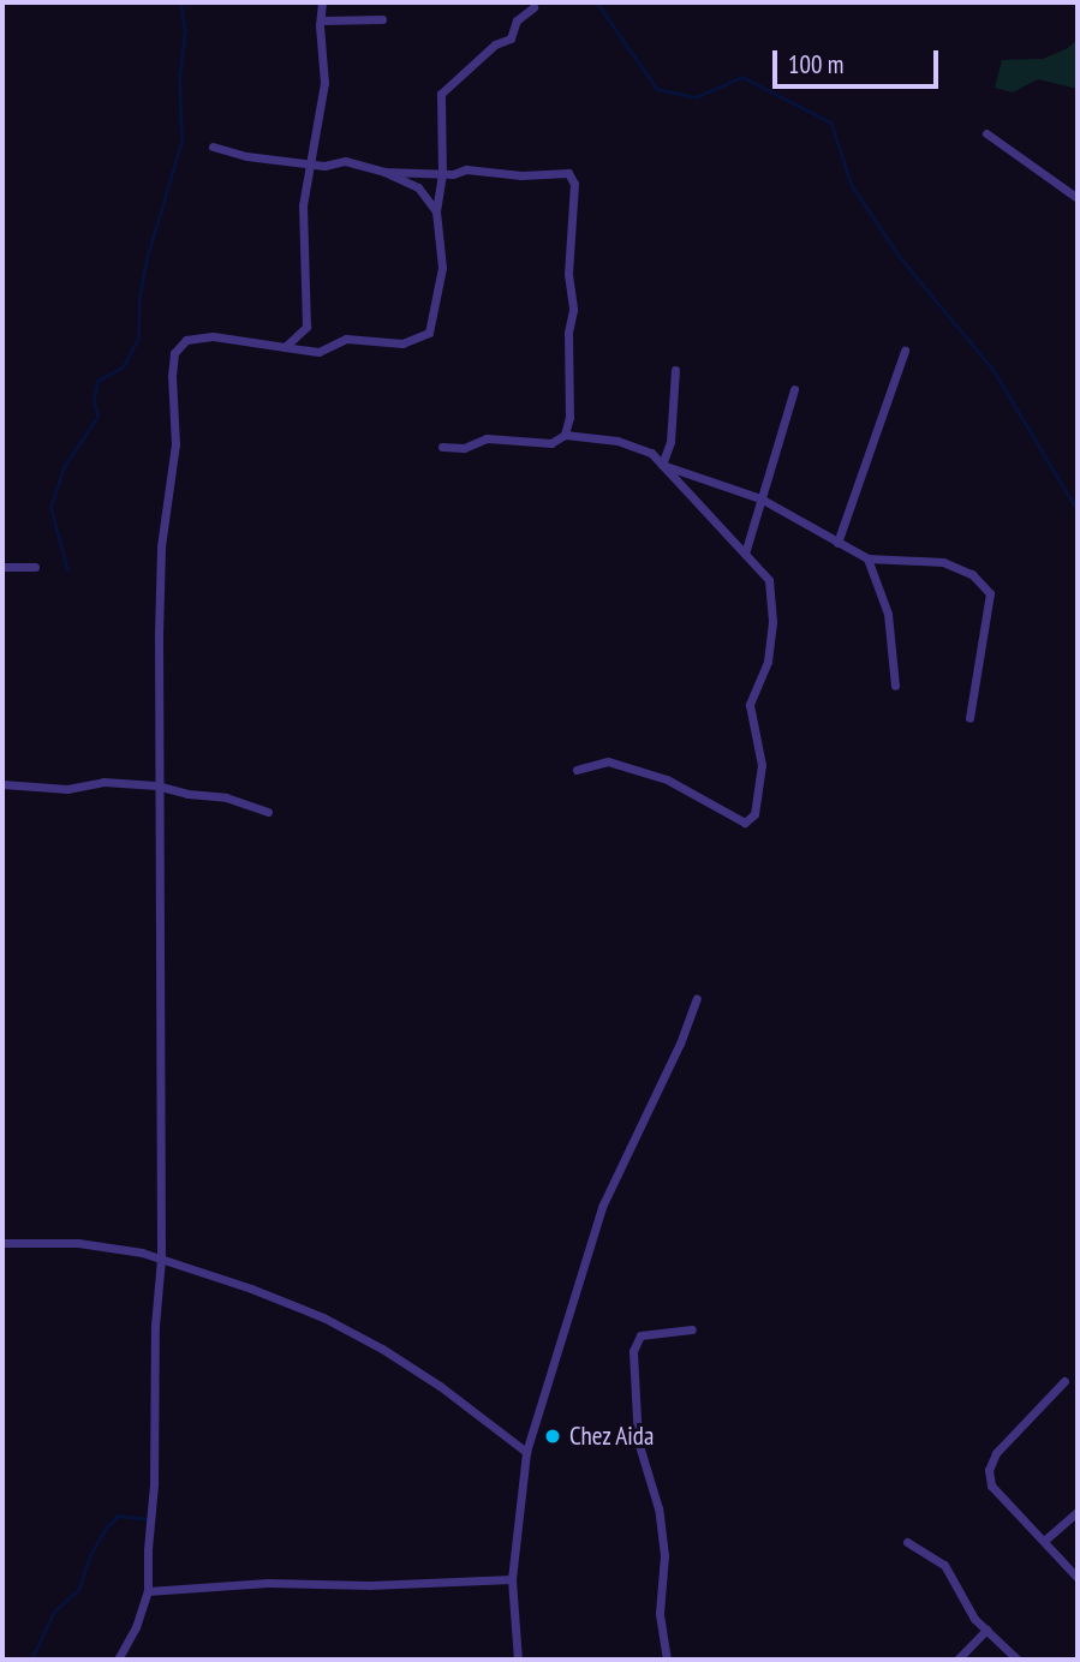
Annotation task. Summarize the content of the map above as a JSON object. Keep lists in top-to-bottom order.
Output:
{
  "places": ["Chez Aida"],
  "scale_bar": "100 m"
}
